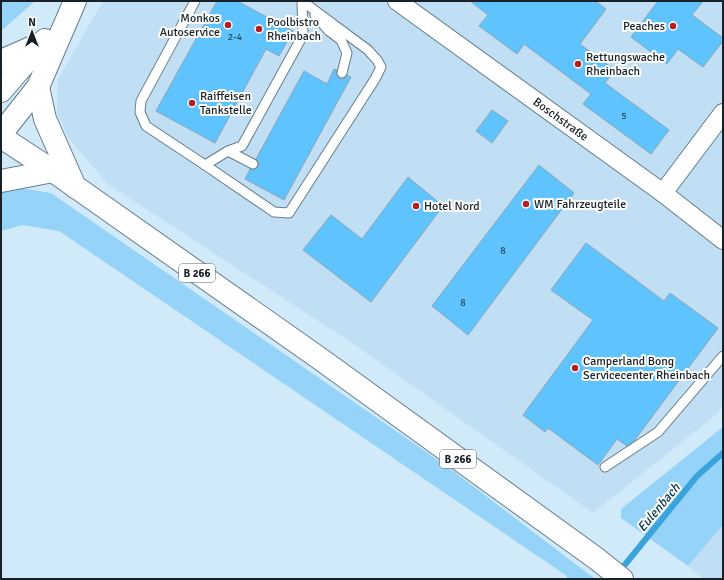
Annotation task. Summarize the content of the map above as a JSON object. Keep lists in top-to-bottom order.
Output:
{
  "streets": {
    "main road": ["B 266"],
    "street": ["Boschstraße"]
  },
  "water": ["Eulenbach"],
  "places": [
    "Monkos Autoservice",
    "Peaches",
    "Poolbistro Rheinbach",
    "Rettungswache Rheinbach",
    "Raiffeisen Tankstelle",
    "WM Fahrzeugteile",
    "Hotel Nord",
    "Camperland Bong Servicecenter Rheinbach"
  ],
  "house_numbers": [
    "2-4",
    "5",
    "8",
    "8"
  ],
  "north": "top"
}
